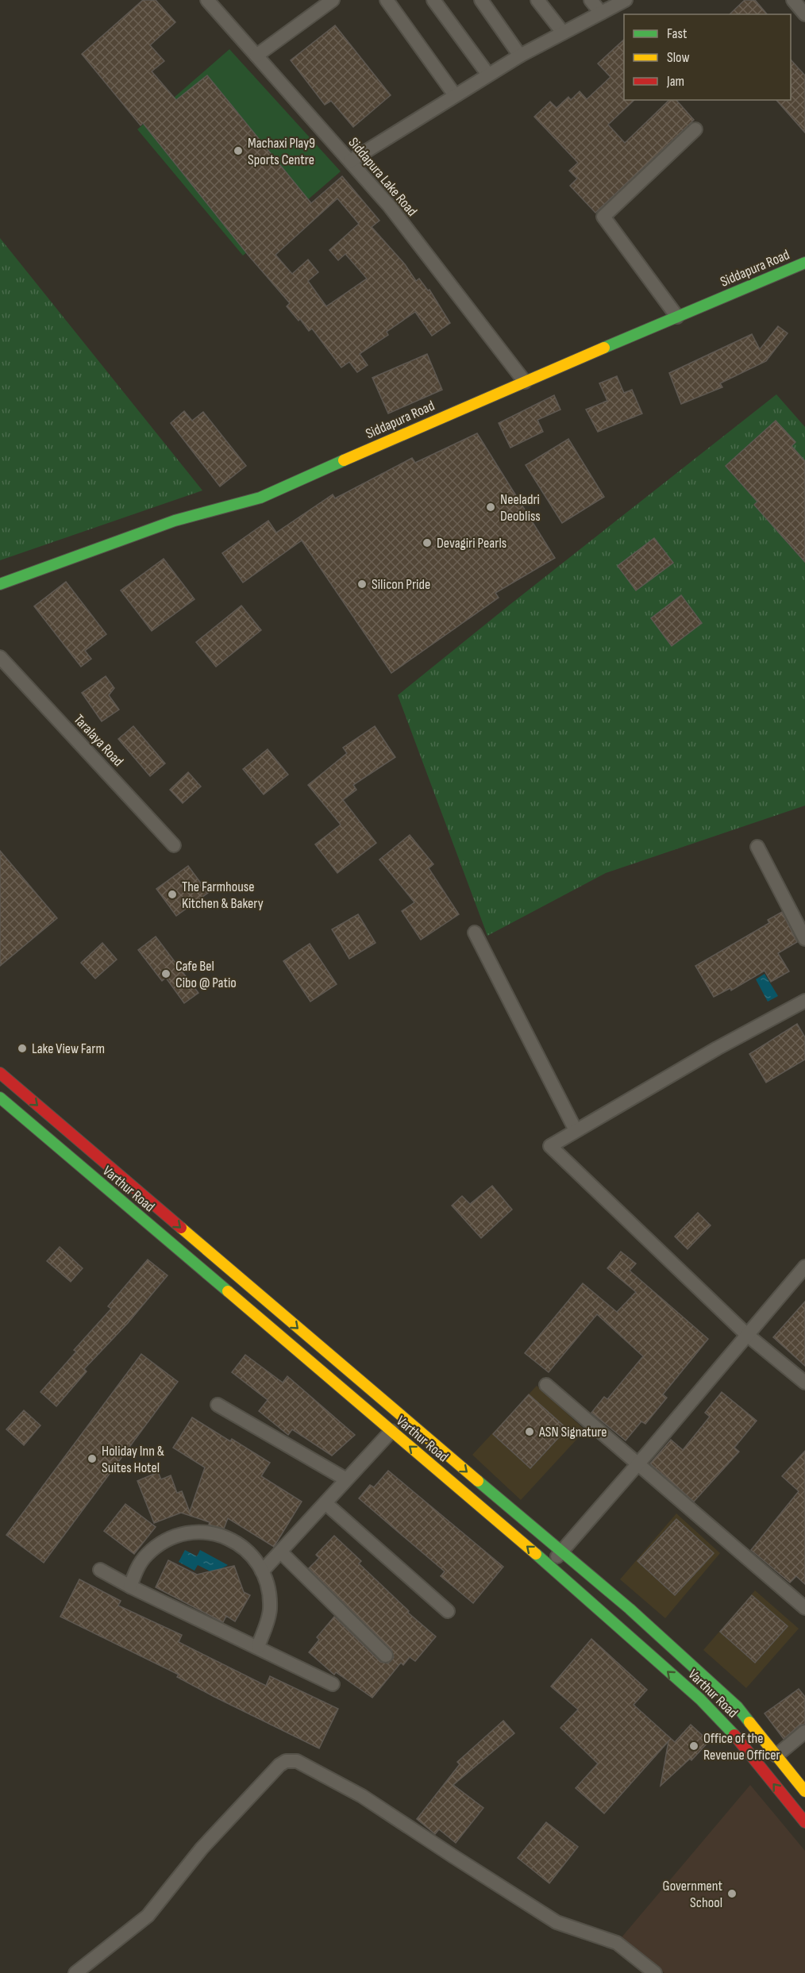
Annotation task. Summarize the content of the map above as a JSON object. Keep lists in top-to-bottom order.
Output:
{
  "streets": {
    "main road": ["Siddapura Road", "Varthur Road"],
    "street": ["Siddapura Lake Road", "Taralaya Road"]
  },
  "crossings": [
    ["Siddapura Lake Road", "Siddapura Road"]
  ],
  "places": [
    "Machaxi Play9 Sports Centre",
    "Neeladri Deobliss",
    "Devagiri Pearls",
    "Silicon Pride",
    "The Farmhouse Kitchen & Bakery",
    "Cafe Bel Cibo @ Patio",
    "Lake View Farm",
    "ASN Signature",
    "Holiday Inn & Suites Hotel",
    "Office of the Revenue Officer",
    "Government School"
  ],
  "legend": ["Fast", "Slow", "Jam"]
}
